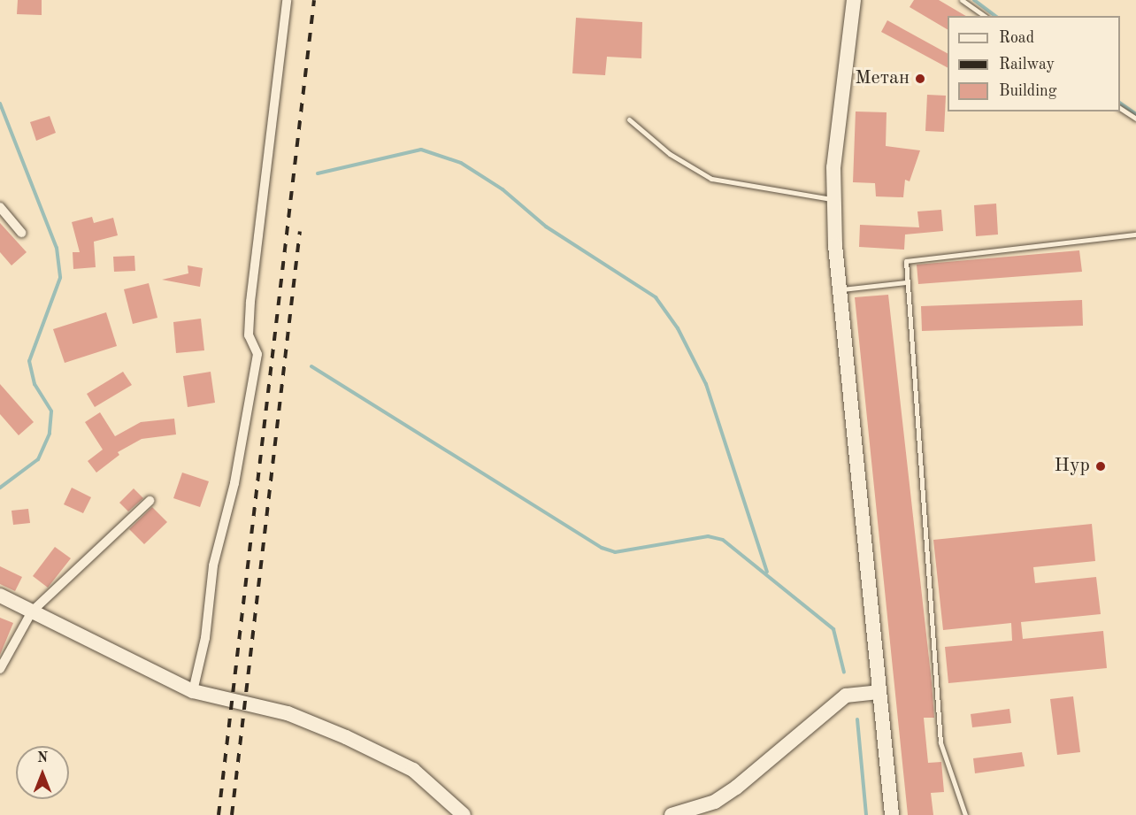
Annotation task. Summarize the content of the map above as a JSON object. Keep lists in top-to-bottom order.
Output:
{
  "places": ["Метан", "Нур"],
  "legend": ["Road", "Railway", "Building"],
  "north": "top"
}
